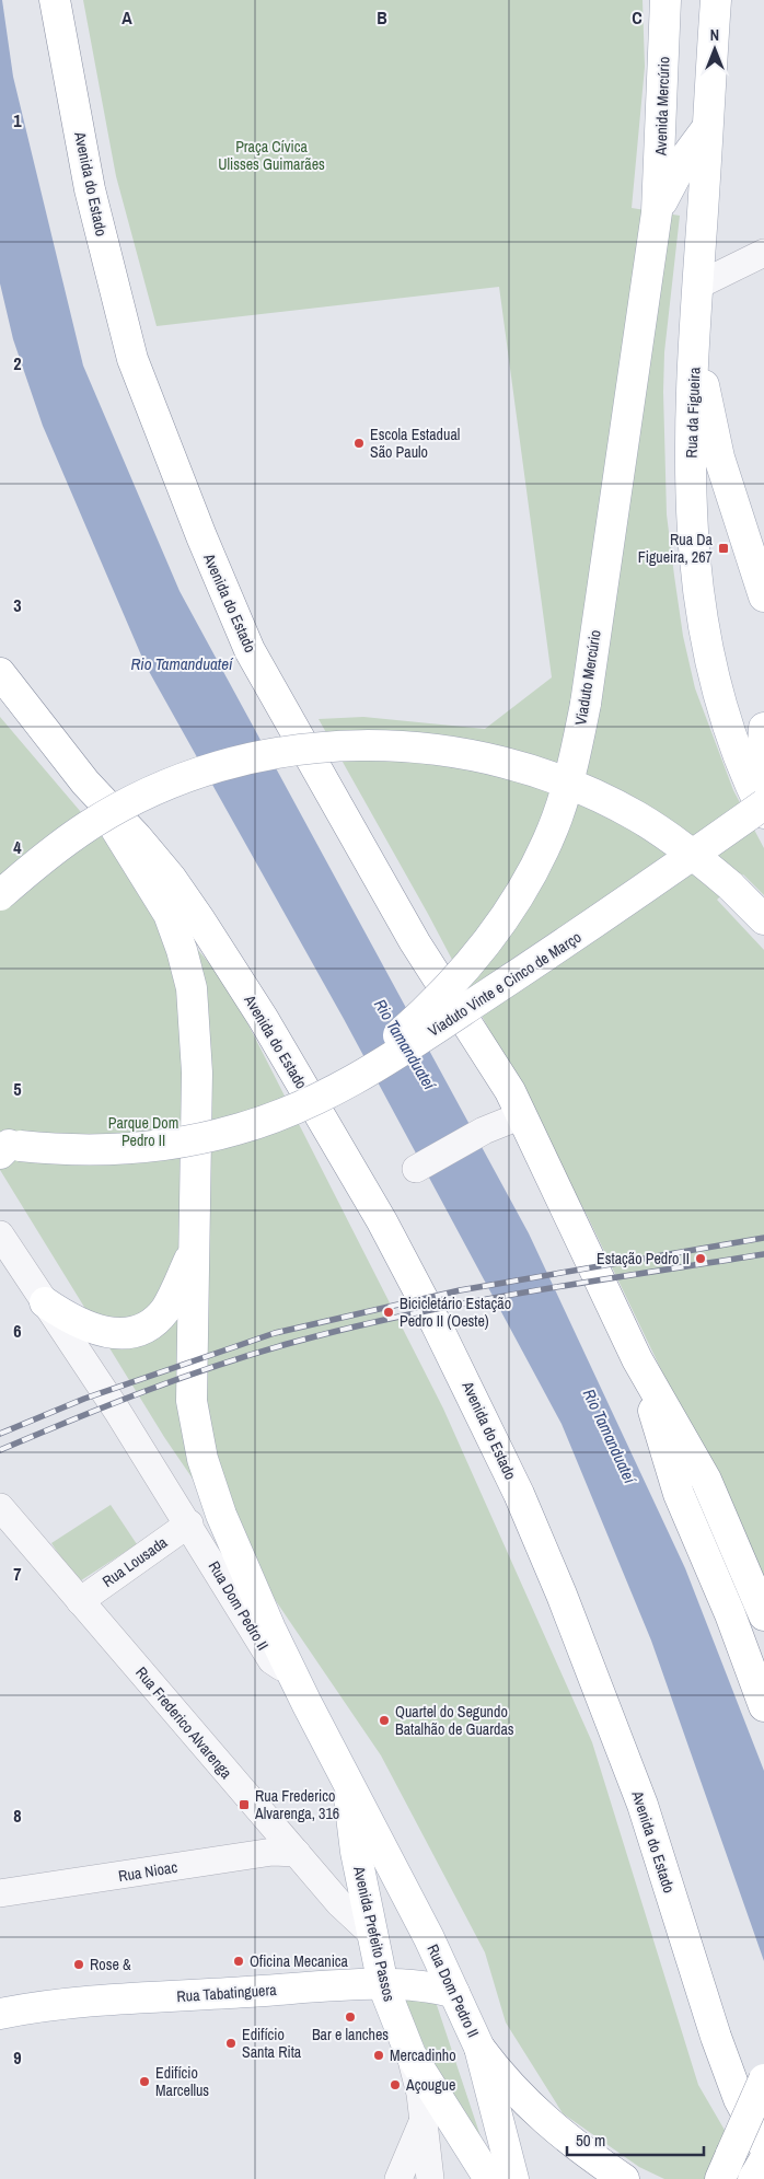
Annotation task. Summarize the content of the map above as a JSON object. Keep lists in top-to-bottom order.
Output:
{
  "streets": {
    "main road": [
      "Avenida Mercúrio",
      "Avenida do Estado",
      "Rua da Figueira",
      "Viaduto Mercúrio",
      "Viaduto Vinte e Cinco de Março",
      "Rua Dom Pedro II",
      "Avenida Prefeito Passos",
      "Rua Tabatinguera"
    ],
    "street": ["Rua Lousada", "Rua Frederico Alvarenga", "Rua Nioac"]
  },
  "crossings": [
    ["Avenida Mercúrio", "Viaduto Mercúrio"],
    ["Avenida do Estado", "Rua Dom Pedro II"],
    ["Viaduto Mercúrio", "Viaduto Vinte e Cinco de Março"],
    ["Rua Lousada", "Rua Dom Pedro II"],
    ["Rua Lousada", "Rua Frederico Alvarenga"],
    ["Rua Dom Pedro II", "Avenida Prefeito Passos"],
    ["Rua Dom Pedro II", "Rua Tabatinguera"],
    ["Rua Frederico Alvarenga", "Rua Nioac"],
    ["Rua Frederico Alvarenga", "Avenida Prefeito Passos"],
    ["Avenida Prefeito Passos", "Rua Tabatinguera"]
  ],
  "water": ["Rio Tamanduateí"],
  "parks": ["Praça Cívica Ulisses Guimarães", "Parque Dom Pedro II"],
  "places": {
    "other": [
      "Escola Estadual São Paulo",
      "Estação Pedro II",
      "Bicicletário Estação Pedro II (Oeste)",
      "Quartel do Segundo Batalhão de Guardas",
      "Oficina Mecanica",
      "Rose &",
      "Bar e lanches",
      "Edifício Santa Rita",
      "Mercadinho",
      "Edifício Marcellus",
      "Açougue"
    ],
    "transit": ["Rua Da Figueira, 267", "Rua Frederico Alvarenga, 316"]
  },
  "scale_bar": "50 m",
  "north": "top",
  "grid": {
    "columns": ["A", "B", "C"],
    "rows": [
      "1",
      "2",
      "3",
      "4",
      "5",
      "6",
      "7",
      "8",
      "9"
    ]
  }
}
